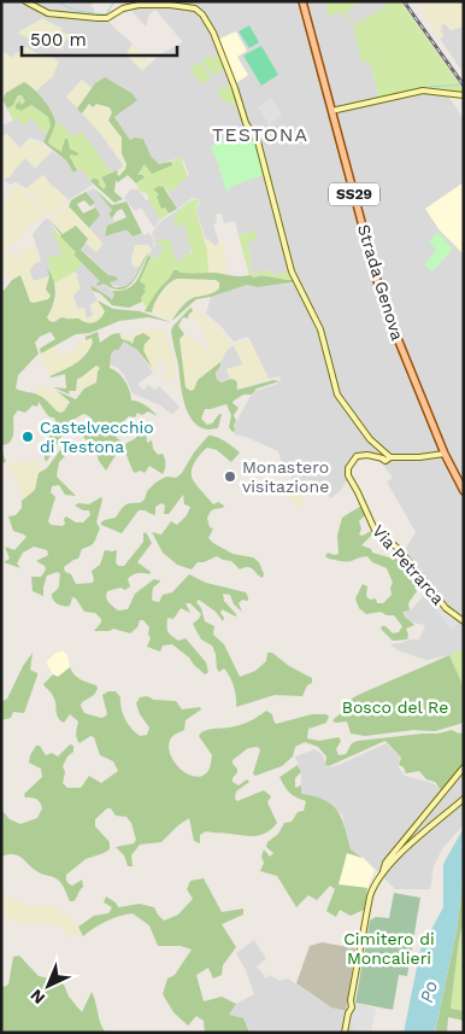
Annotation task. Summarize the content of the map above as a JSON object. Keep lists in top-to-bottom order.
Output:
{
  "streets": {
    "main road": ["SS29", "Strada Genova"],
    "street": ["Via Petrarca"]
  },
  "crossings": [
    ["Strada Genova", "Via Petrarca"]
  ],
  "districts": ["TESTONA"],
  "water": ["Po"],
  "parks": ["Bosco del Re", "Cimitero di Moncalieri"],
  "places": ["Castelvecchio di Testona", "Monastero visitazione"],
  "scale_bar": "500 m",
  "north": "bottom left"
}
